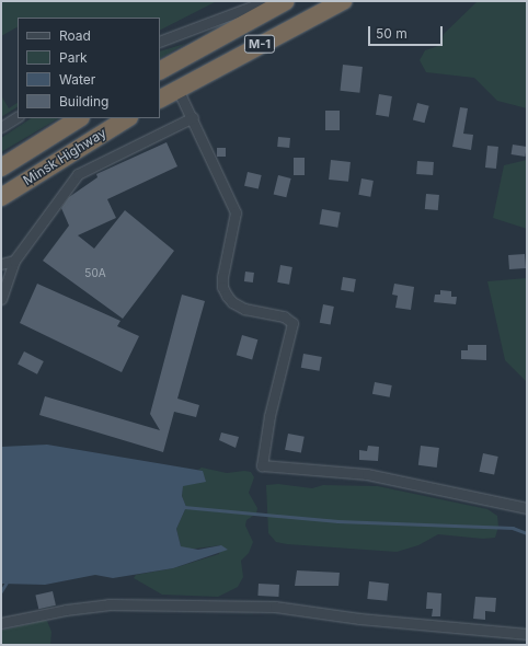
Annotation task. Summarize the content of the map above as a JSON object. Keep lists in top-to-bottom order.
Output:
{
  "streets": {
    "highway": ["М-1", "Minsk Highway"]
  },
  "house_numbers": ["50А"],
  "legend": [
    "Road",
    "Park",
    "Water",
    "Building"
  ],
  "scale_bar": "50 m"
}
